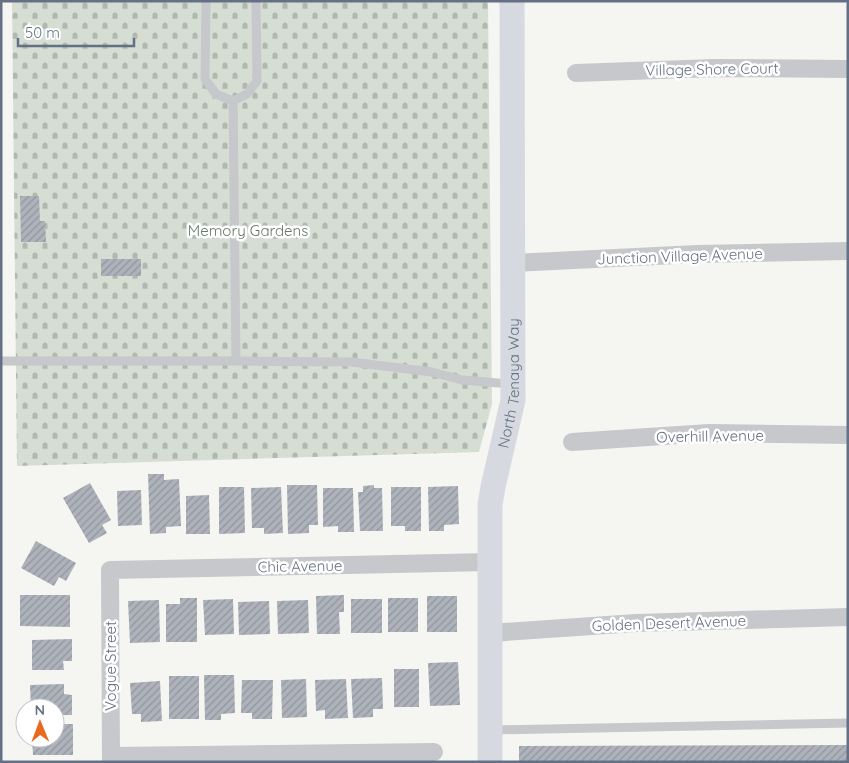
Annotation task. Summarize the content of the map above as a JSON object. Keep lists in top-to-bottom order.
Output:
{
  "streets": {
    "main road": ["North Tenaya Way"],
    "street": [
      "Village Shore Court",
      "Junction Village Avenue",
      "Overhill Avenue",
      "Chic Avenue",
      "Golden Desert Avenue",
      "Vogue Street"
    ]
  },
  "crossings": [
    ["Junction Village Avenue", "North Tenaya Way"],
    ["North Tenaya Way", "Chic Avenue"],
    ["North Tenaya Way", "Golden Desert Avenue"],
    ["Chic Avenue", "Vogue Street"]
  ],
  "parks": ["Memory Gardens"],
  "scale_bar": "50 m",
  "north": "top"
}
